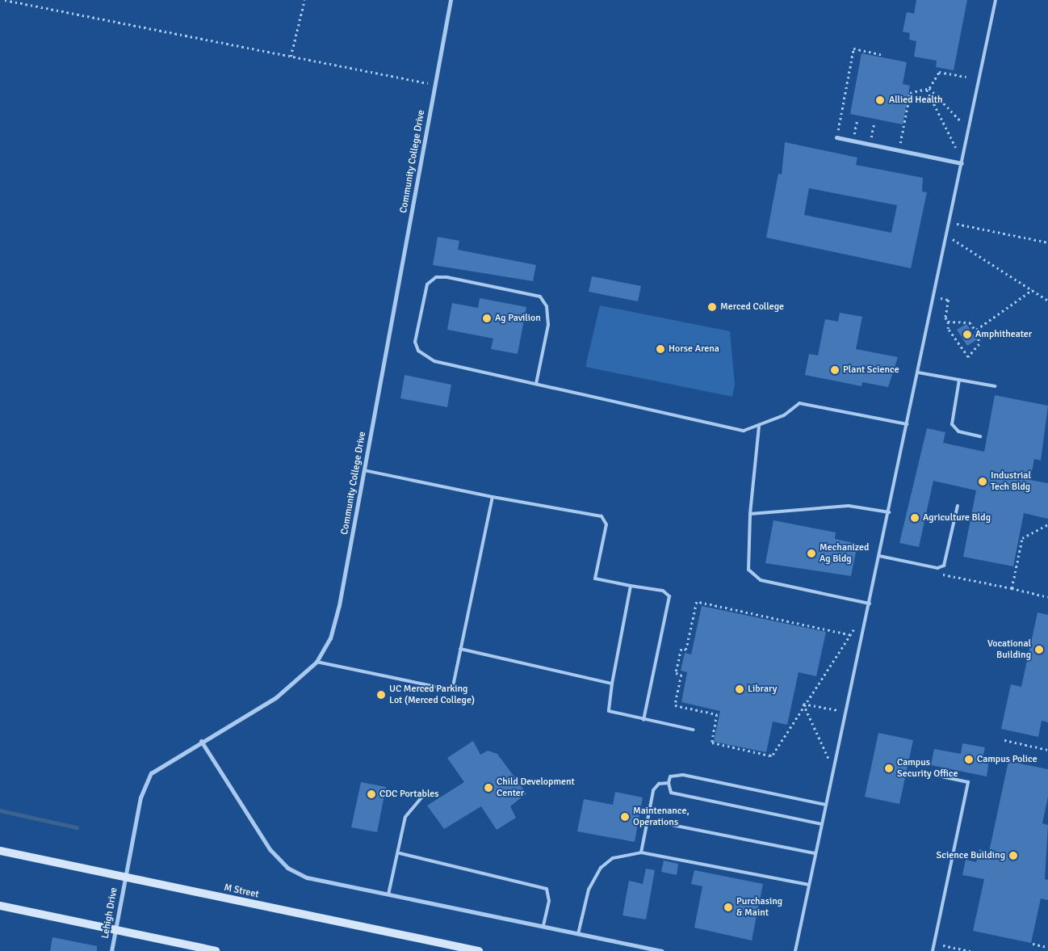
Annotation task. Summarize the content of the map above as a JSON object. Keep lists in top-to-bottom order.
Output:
{
  "streets": {
    "street": ["Community College Drive", "M Street", "Lehigh Drive"]
  },
  "crossings": [
    ["Community College Drive", "M Street"],
    ["Community College Drive", "Lehigh Drive"],
    ["M Street", "Lehigh Drive"]
  ],
  "places": [
    "Allied Health",
    "Merced College",
    "Ag Pavilion",
    "Amphitheater",
    "Horse Arena",
    "Plant Science",
    "Industrial Tech Bldg",
    "Agriculture Bldg",
    "Mechanized Ag Bldg",
    "Vocational Building",
    "Library",
    "UC Merced Parking Lot (Merced College)",
    "Campus Police",
    "Campus Security Office",
    "Child Development Center",
    "CDC Portables",
    "Maintenance, Operations",
    "Science Building",
    "Purchasing & Maint"
  ]
}
